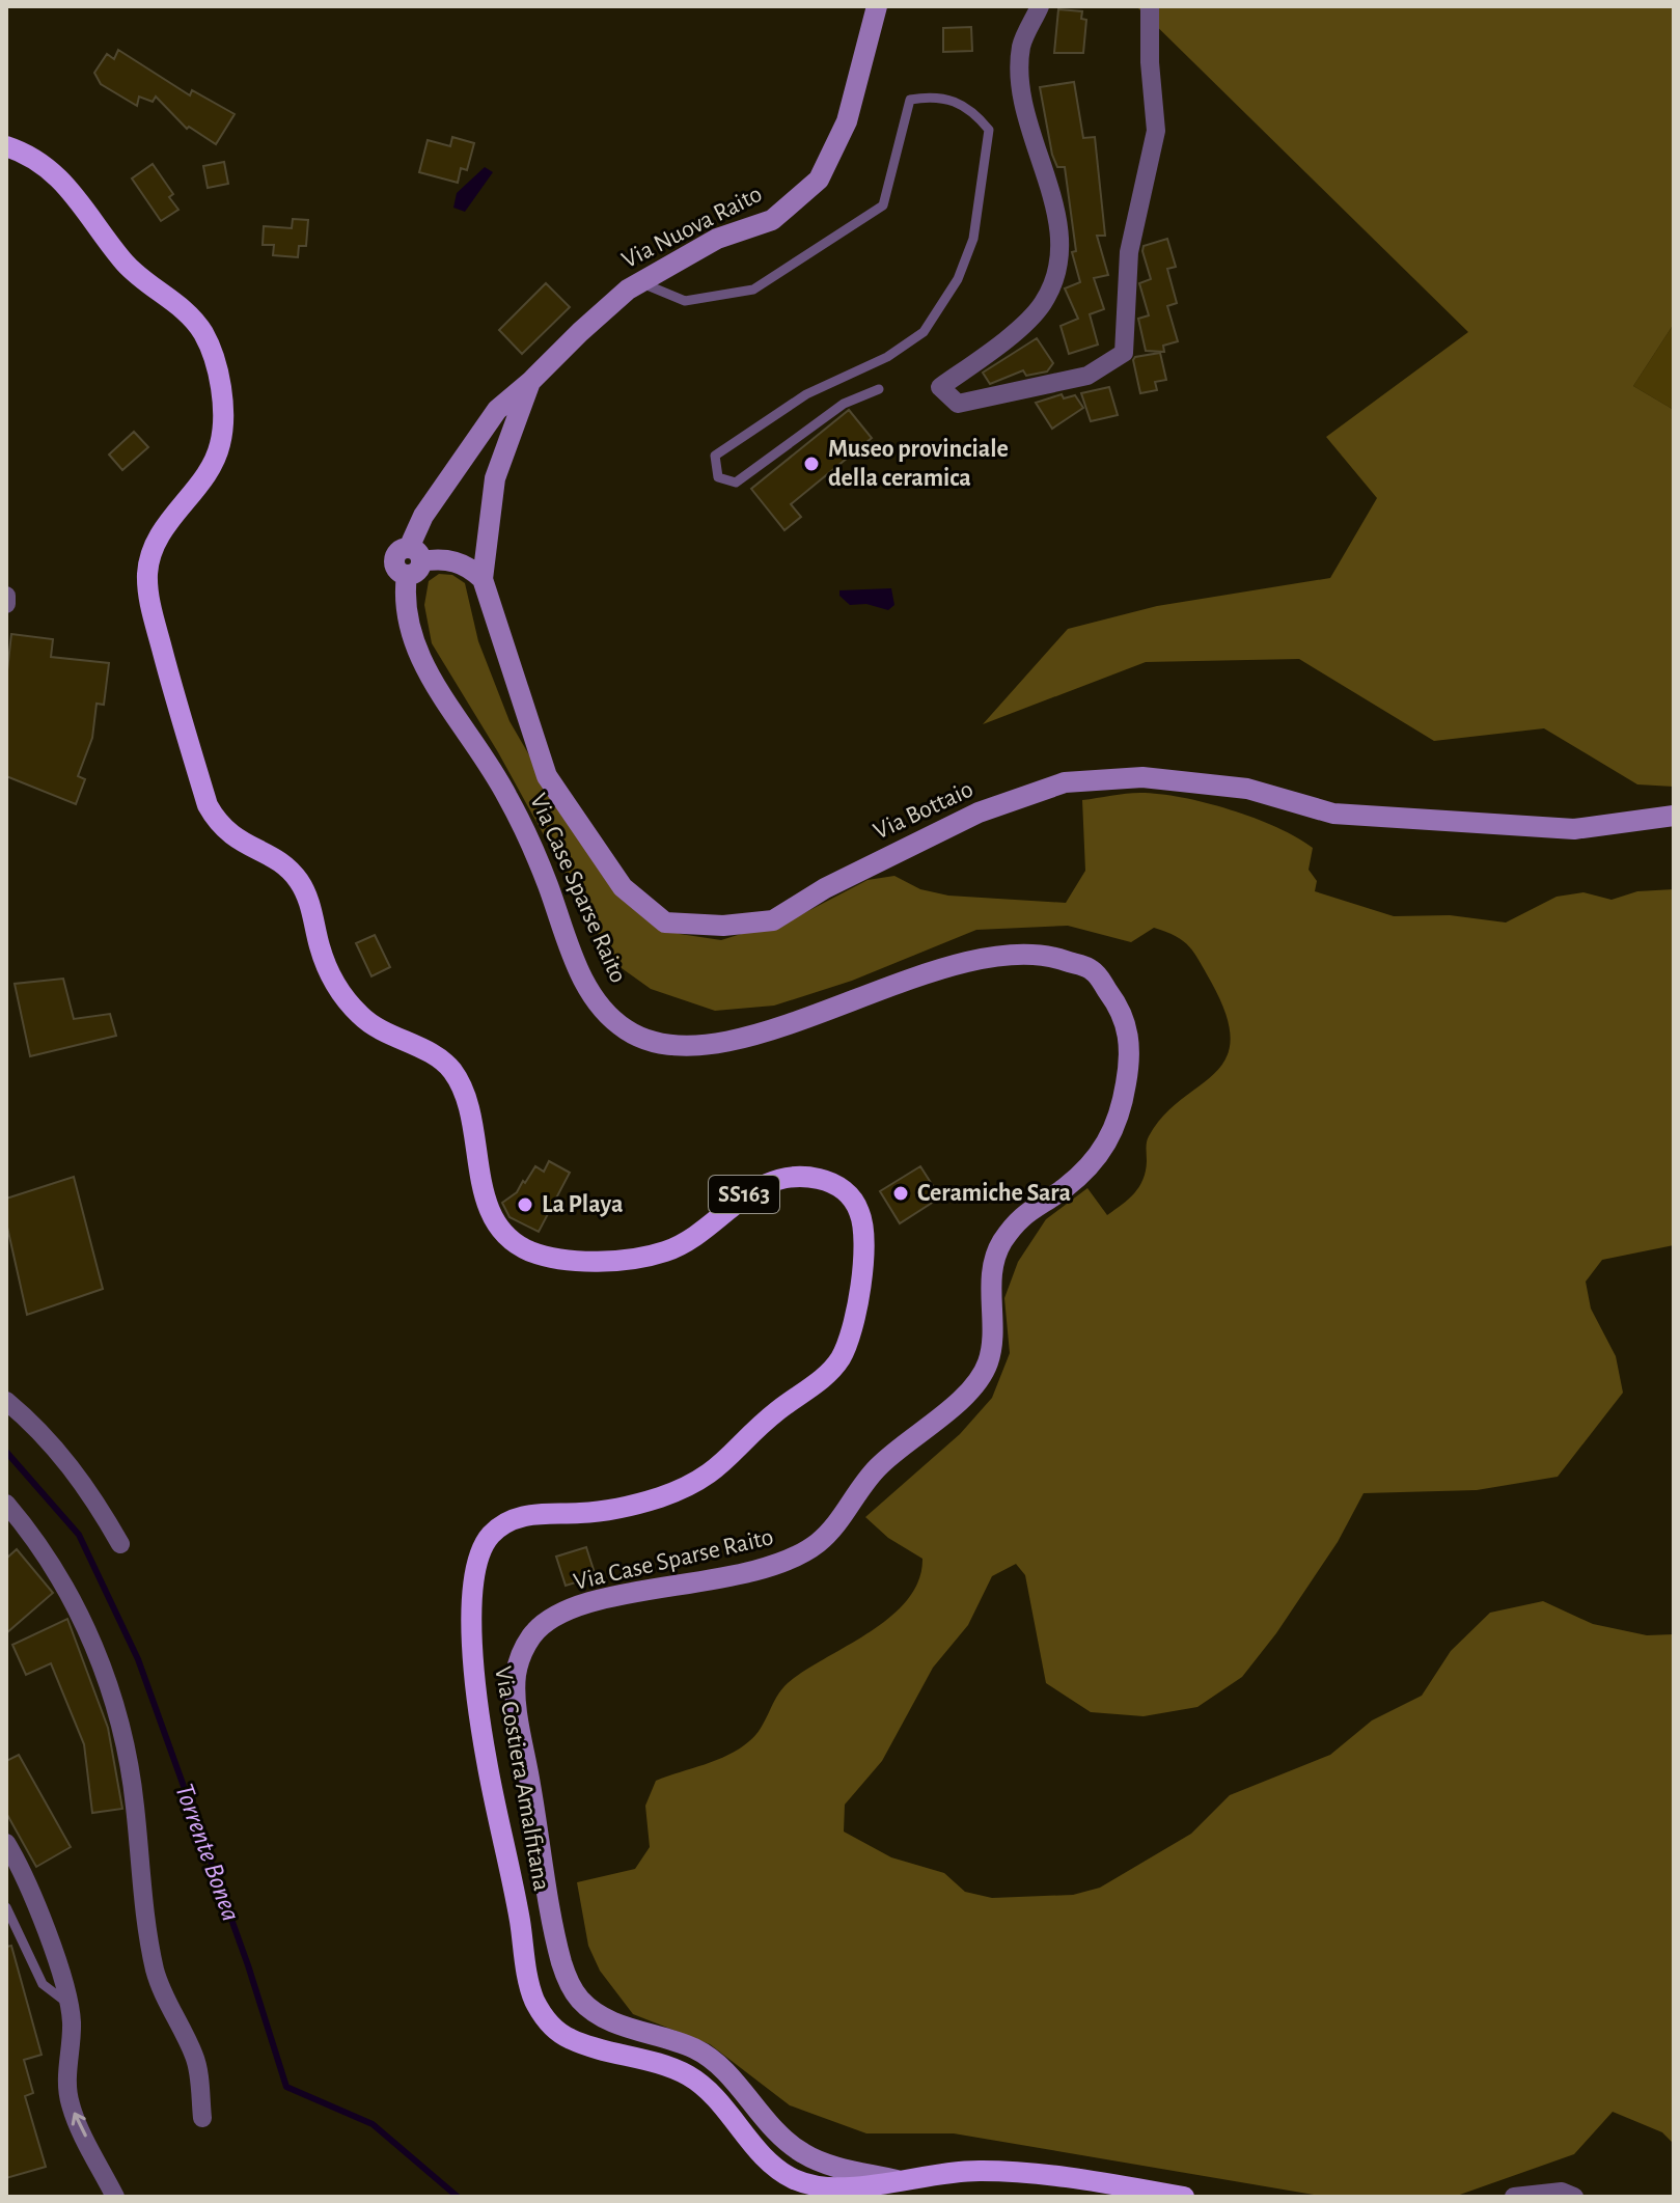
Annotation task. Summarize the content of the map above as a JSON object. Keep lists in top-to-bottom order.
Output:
{
  "streets": {
    "main road": ["SS163", "Via Costiera Amalfitana"],
    "street": ["Via Nuova Raito", "Via Bottaio", "Via Case Sparse Raito"]
  },
  "crossings": [
    ["Via Nuova Raito", "Via Case Sparse Raito"],
    ["Via Case Sparse Raito", "SS163"],
    ["Via Case Sparse Raito", "Via Costiera Amalfitana"],
    ["SS163", "Via Costiera Amalfitana"]
  ],
  "water": ["Torrente Bonea"],
  "places": ["Museo provinciale della ceramica", "Ceramiche Sara", "La Playa"]
}
